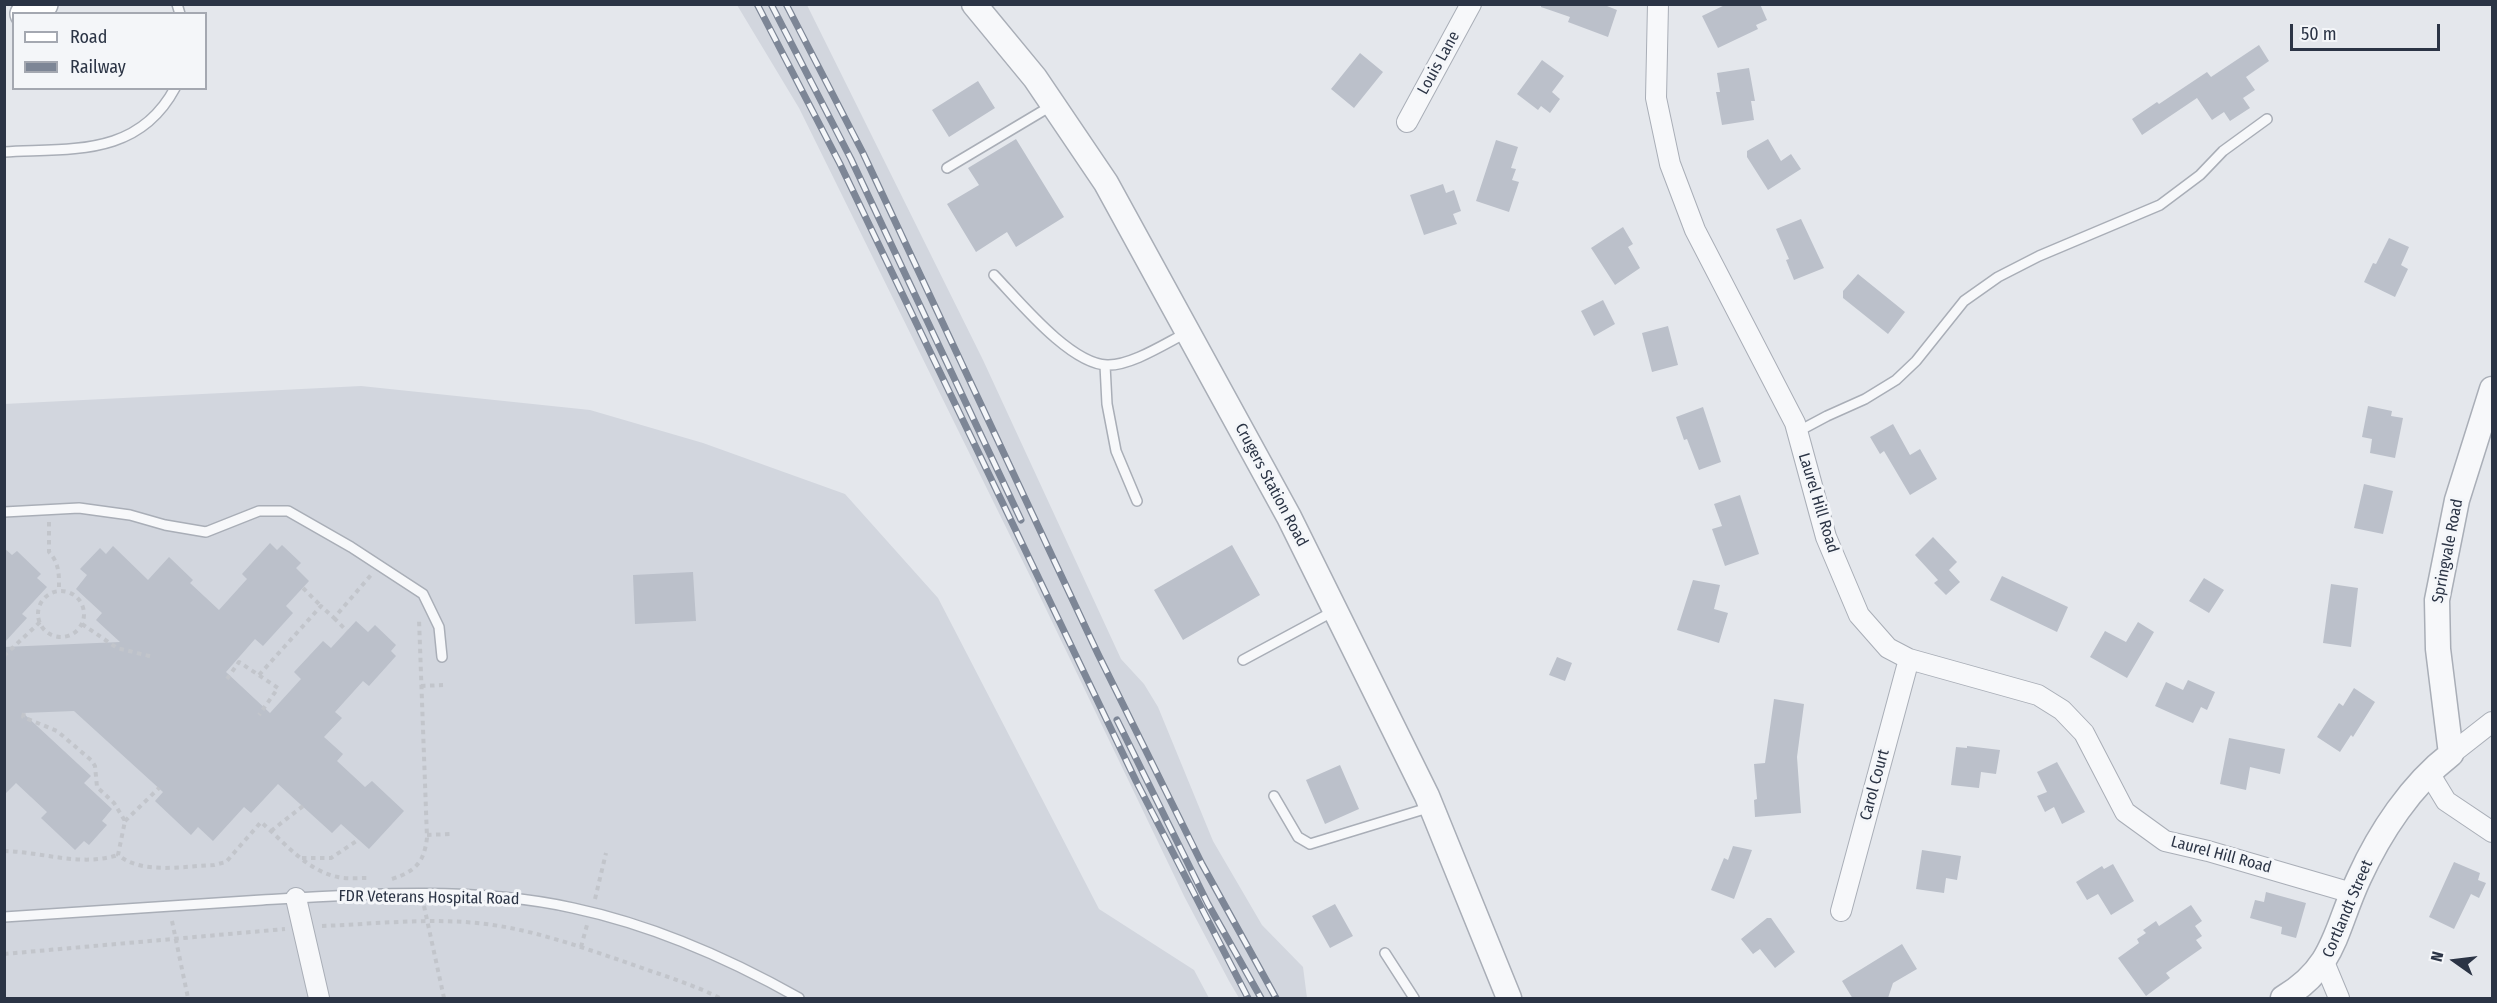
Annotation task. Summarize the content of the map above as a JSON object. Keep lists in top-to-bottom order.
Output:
{
  "streets": {
    "street": [
      "Louis Lane",
      "Crugers Station Road",
      "Laurel Hill Road",
      "Springvale Road",
      "Carol Court",
      "Cortlandt Street"
    ],
    "lane": ["FDR Veterans Hospital Road"]
  },
  "crossings": [
    ["Laurel Hill Road", "Carol Court"],
    ["Laurel Hill Road", "Cortlandt Street"],
    ["Springvale Road", "Cortlandt Street"]
  ],
  "legend": ["Road", "Railway"],
  "scale_bar": "50 m",
  "north": "left"
}
